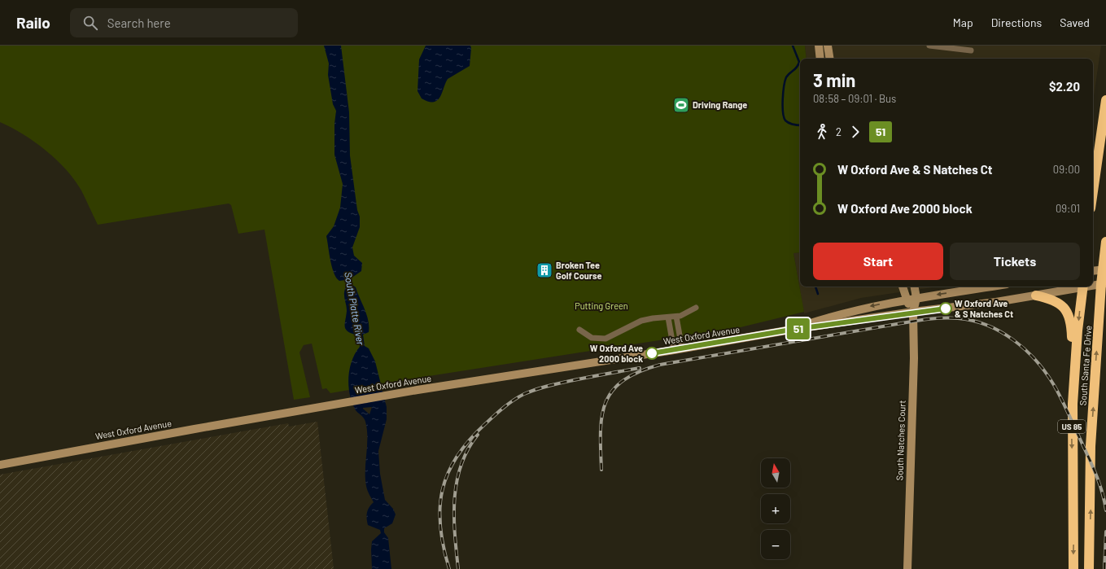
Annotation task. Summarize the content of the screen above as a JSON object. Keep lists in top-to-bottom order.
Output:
{
  "streets": {
    "highway": ["South Santa Fe Drive", "US 85"],
    "main road": ["West Oxford Avenue", "South Natches Court"]
  },
  "crossings": [
    ["West Oxford Avenue", "South Santa Fe Drive"],
    ["West Oxford Avenue", "South Natches Court"]
  ],
  "water": ["South Platte River"],
  "parks": ["Putting Green"],
  "places": {
    "sports": ["Driving Range"],
    "building": ["Broken Tee Golf Course"],
    "other": ["W Oxford Ave & S Natches Ct", "W Oxford Ave 2000 block"]
  },
  "lines": ["bus line 51"],
  "north": "top",
  "page": {
    "header": "Railo",
    "search": "Search here",
    "nav": ["Map", "Directions", "Saved"],
    "on_map": "51",
    "heading": ["3 min", "08:58 – 09:01 · Bus", "$2.20"],
    "legs": ["2", "51"],
    "list": [
      {
        "name": "W Oxford Ave & S Natches Ct",
        "value": "09:00"
      },
      {
        "name": "W Oxford Ave 2000 block",
        "value": "09:01"
      }
    ],
    "buttons": ["Start", "Tickets"],
    "map_buttons": ["+", "−"]
  }
}
